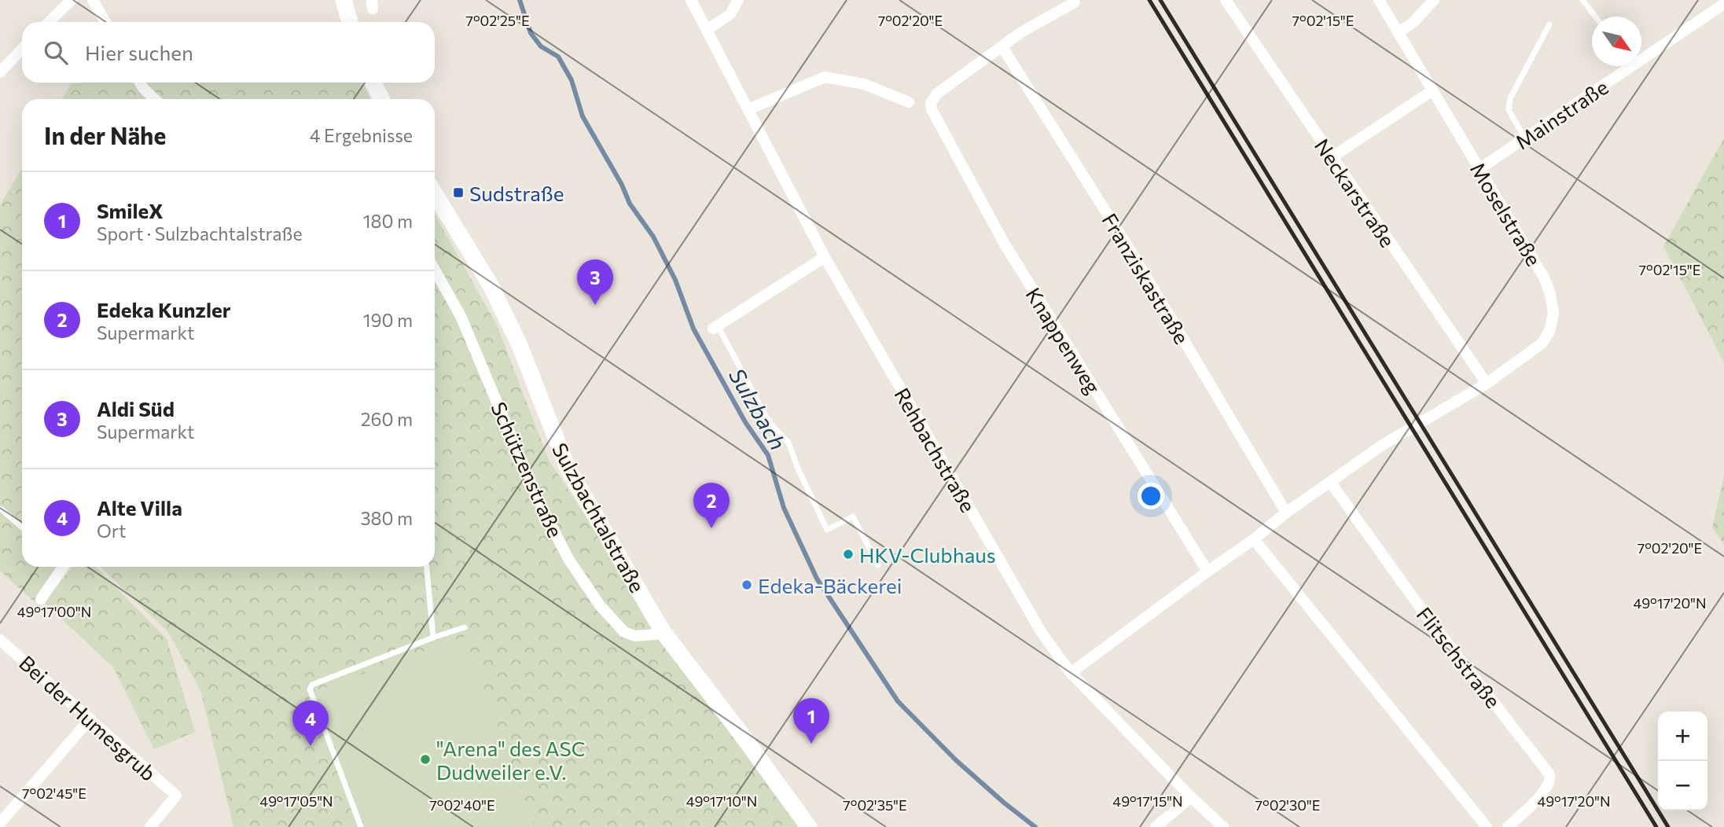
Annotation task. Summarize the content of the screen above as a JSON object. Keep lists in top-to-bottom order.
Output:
{
  "streets": {
    "main road": ["Sulzbachtalstraße"],
    "street": [
      "Mainstraße",
      "Neckarstraße",
      "Moselstraße",
      "Franziskastraße",
      "Knappenweg",
      "Rehbachstraße",
      "Schützenstraße",
      "Flitschstraße",
      "Bei der Humesgrub"
    ]
  },
  "crossings": [
    ["Mainstraße", "Moselstraße"],
    ["Neckarstraße", "Moselstraße"],
    ["Franziskastraße", "Knappenweg"],
    ["Schützenstraße", "Sulzbachtalstraße"]
  ],
  "water": ["Sulzbach"],
  "places": {
    "transit": ["Sudstraße"],
    "other": ["HKV-Clubhaus", "Edeka-Bäckerei", "\"Arena\" des ASC Dudweiler e.V."]
  },
  "north": "bottom right",
  "page": {
    "search": "Hier suchen",
    "heading": ["In der Nähe", "4 Ergebnisse"],
    "list": [
      {
        "mark": "1",
        "name": "SmileX",
        "note": "Sport · Sulzbachtalstraße",
        "value": "180 m"
      },
      {
        "mark": "2",
        "name": "Edeka Kunzler",
        "note": "Supermarkt",
        "value": "190 m"
      },
      {
        "mark": "3",
        "name": "Aldi Süd",
        "note": "Supermarkt",
        "value": "260 m"
      },
      {
        "mark": "4",
        "name": "Alte Villa",
        "note": "Ort",
        "value": "380 m"
      }
    ],
    "pins": [
      "3",
      "2",
      "1",
      "4"
    ],
    "map_buttons": ["+", "−"]
  },
  "coordinates": [
    "7°02'25\"E",
    "7°02'20\"E",
    "7°02'15\"E",
    "49°17'20\"N",
    "49°17'00\"N",
    "7°02'45\"E",
    "49°17'05\"N",
    "49°17'10\"N",
    "49°17'15\"N",
    "7°02'40\"E",
    "7°02'35\"E",
    "7°02'30\"E"
  ]
}
